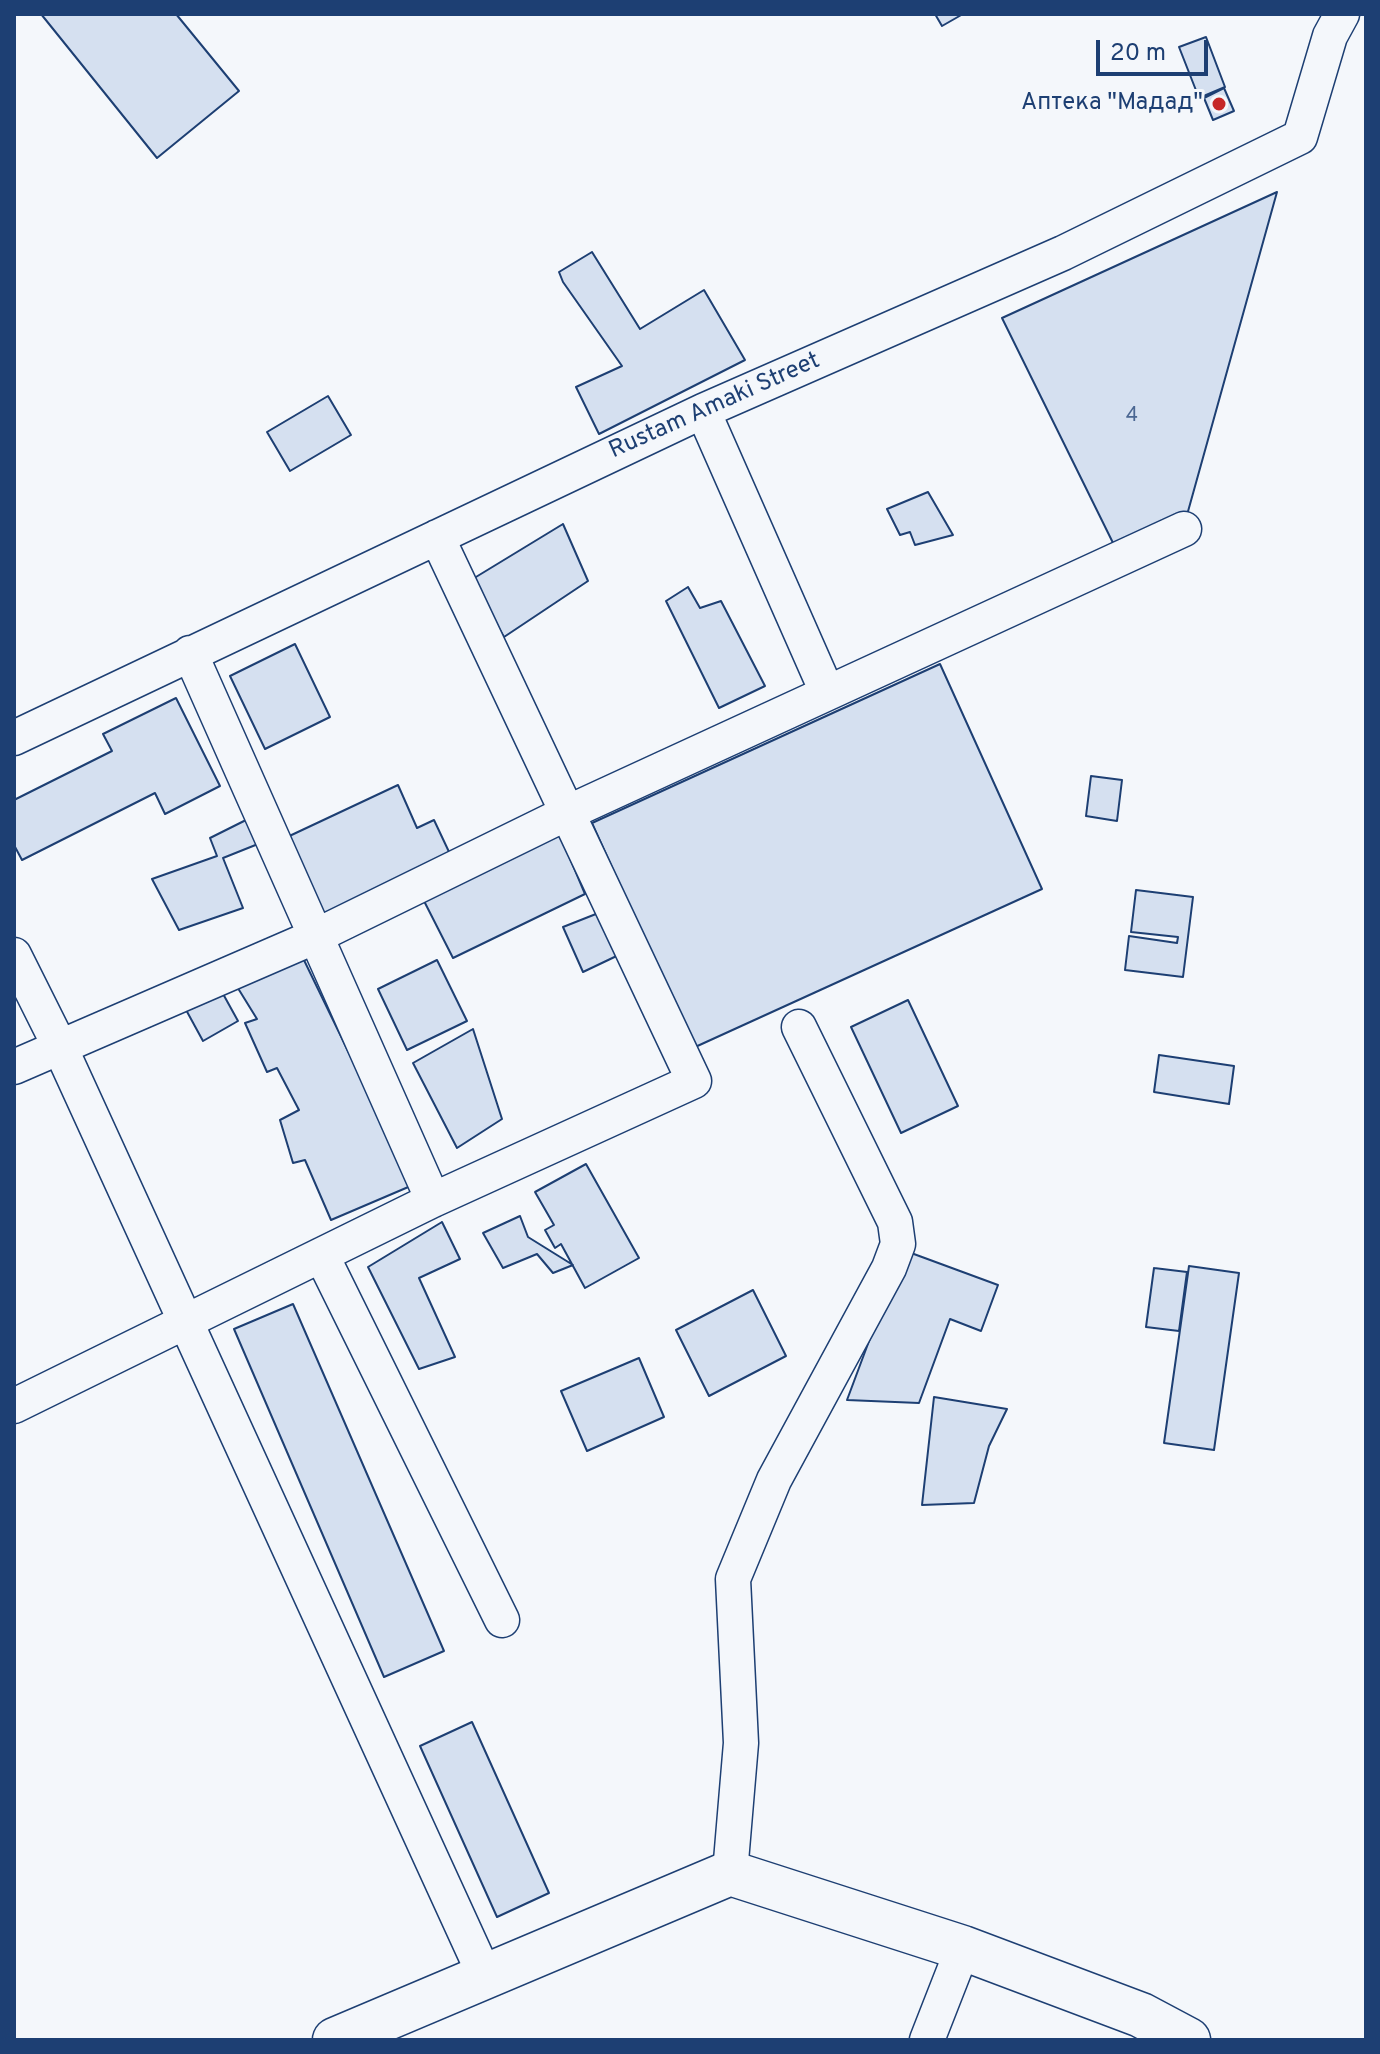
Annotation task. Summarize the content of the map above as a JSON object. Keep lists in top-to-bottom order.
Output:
{
  "streets": {
    "street": ["Rustam Amaki Street"]
  },
  "places": ["Аптека \"Мадад\""],
  "house_numbers": ["4"],
  "scale_bar": "20 m"
}
